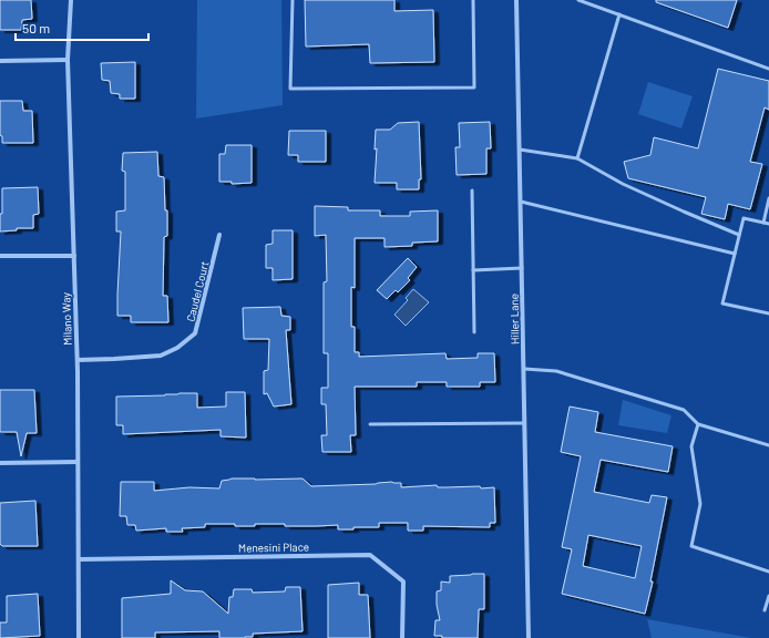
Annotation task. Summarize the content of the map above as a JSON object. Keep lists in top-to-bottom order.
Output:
{
  "streets": {
    "street": [
      "Caudel Court",
      "Milano Way",
      "Hiller Lane",
      "Menesini Place"
    ]
  },
  "crossings": [
    ["Caudel Court", "Milano Way"],
    ["Milano Way", "Menesini Place"]
  ],
  "scale_bar": "50 m"
}
